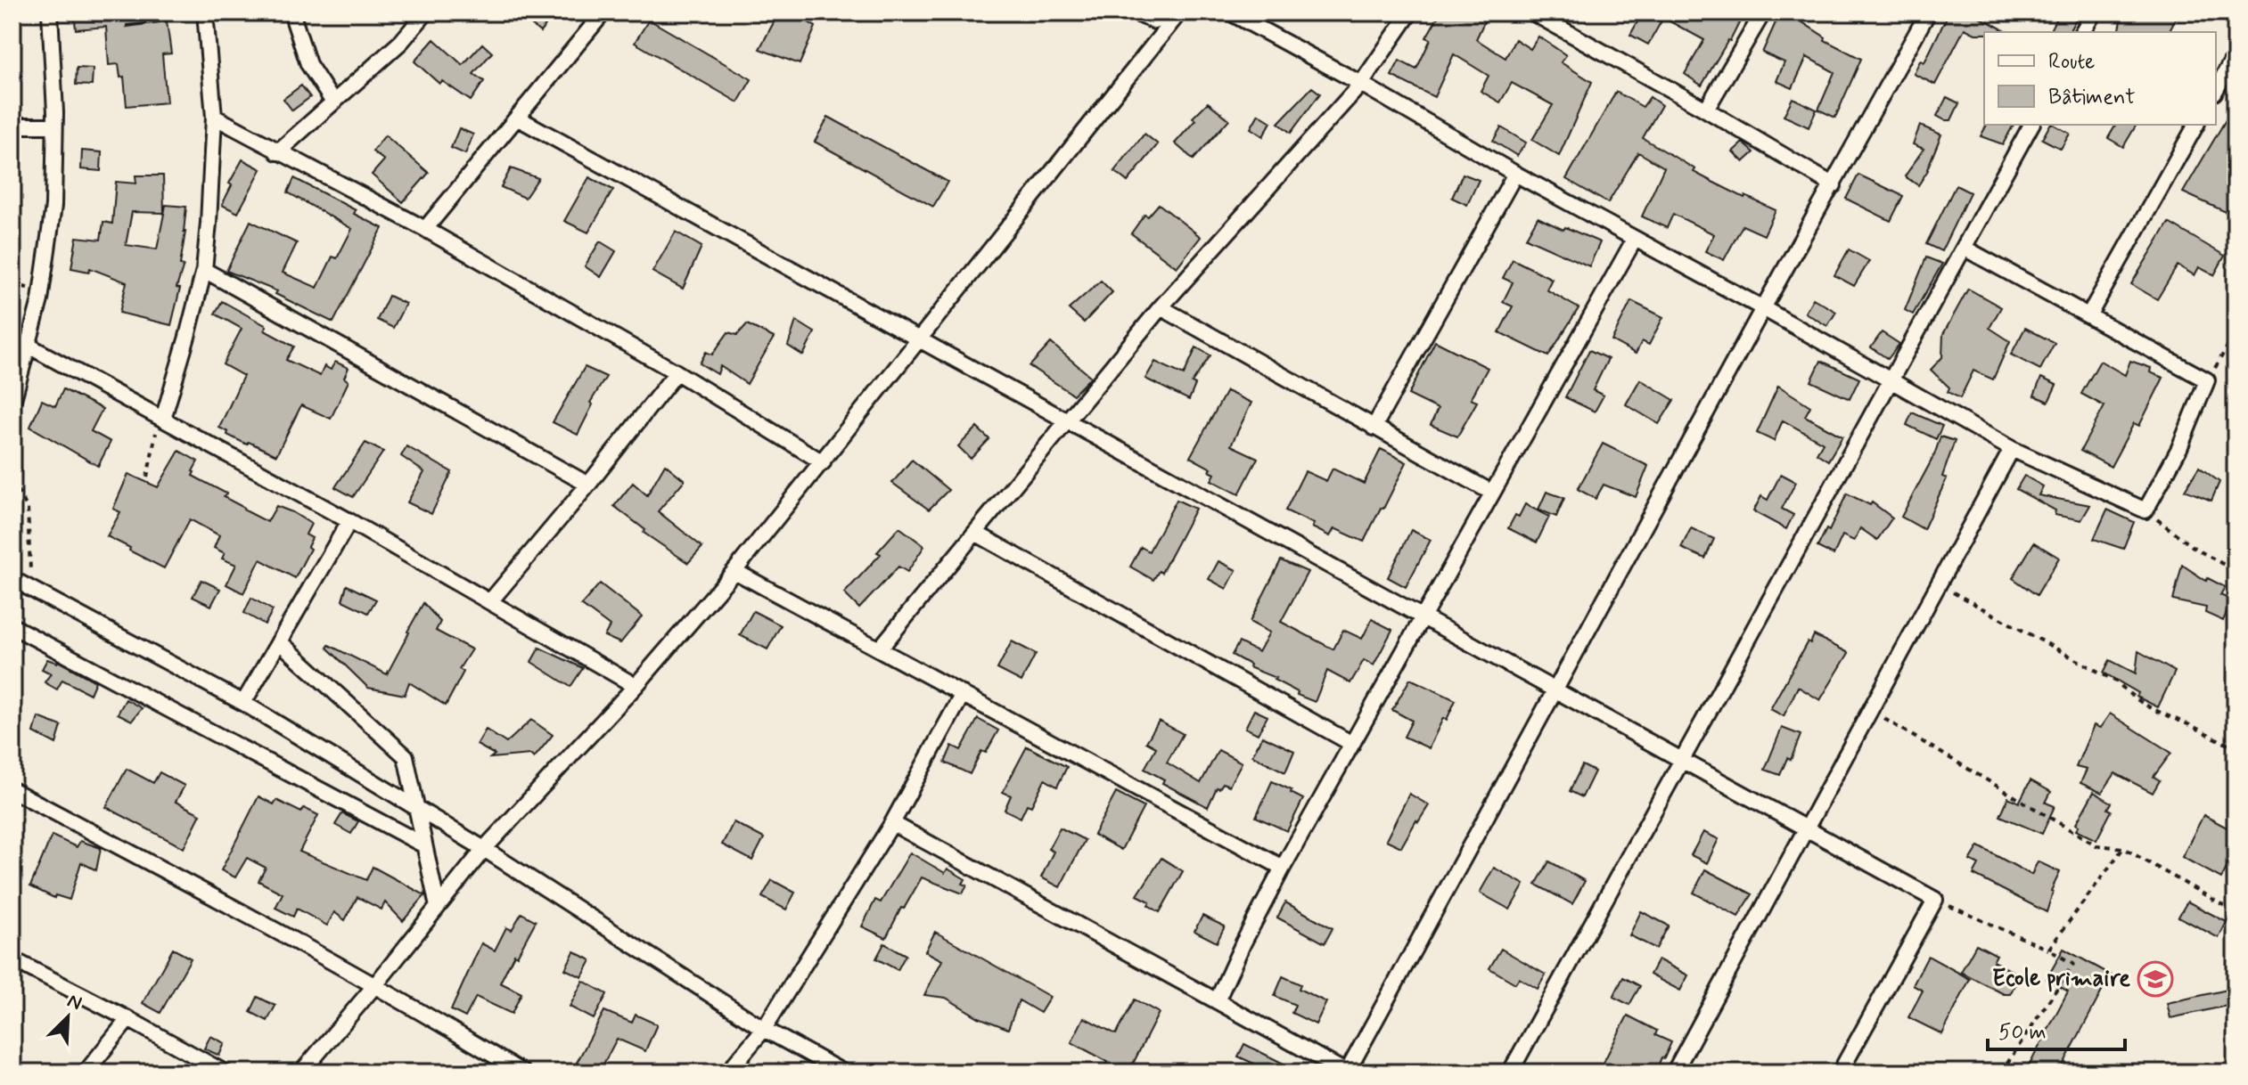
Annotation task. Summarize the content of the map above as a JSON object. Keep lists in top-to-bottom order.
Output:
{
  "places": {
    "school or university": ["Ecole primaire"]
  },
  "legend": ["Route", "Bâtiment"],
  "scale_bar": "50 m",
  "north": "top right"
}
